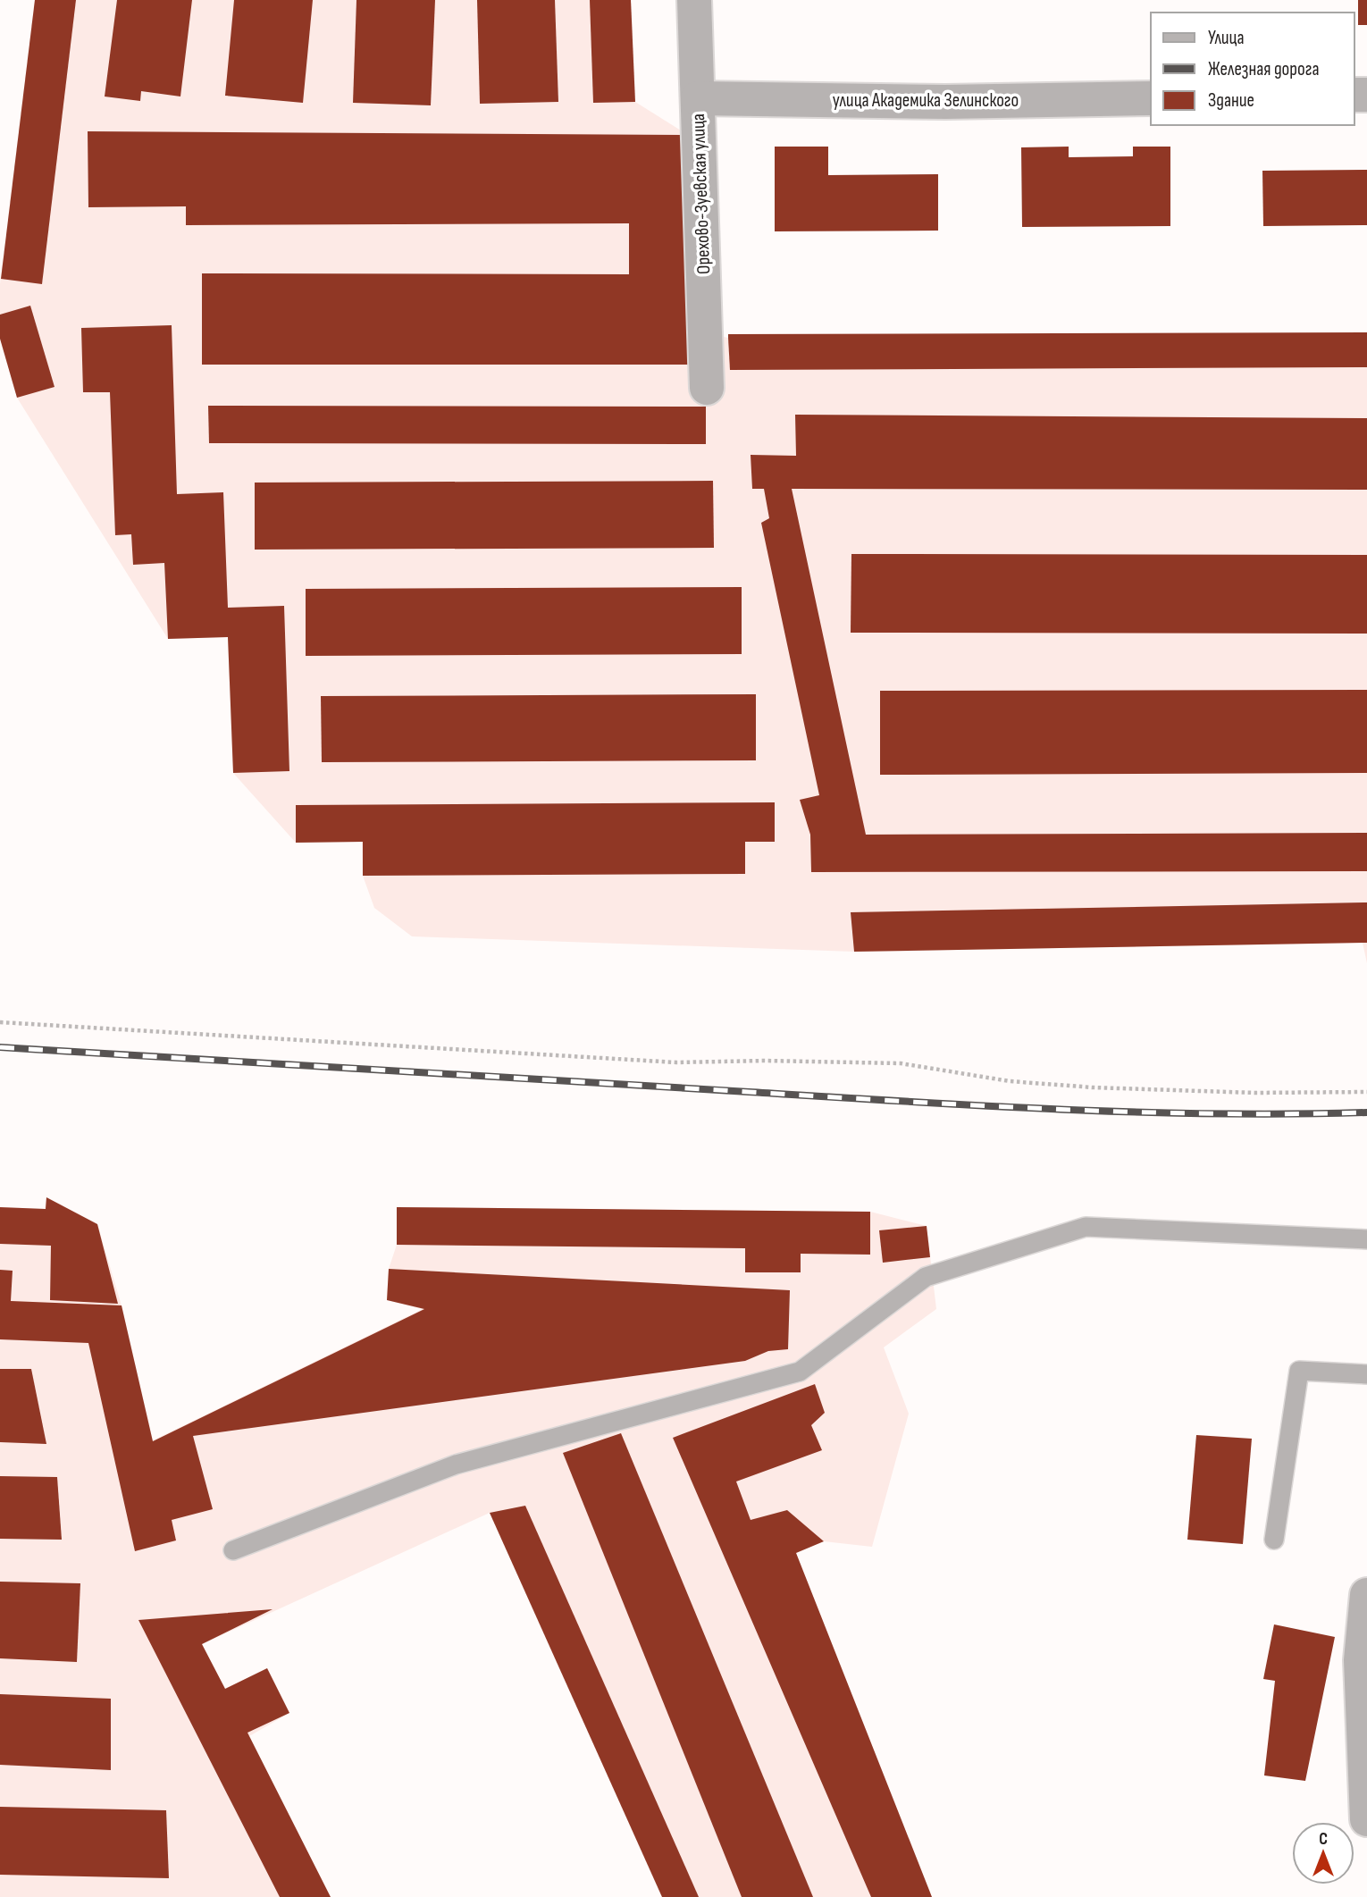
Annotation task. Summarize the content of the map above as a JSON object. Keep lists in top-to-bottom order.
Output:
{
  "streets": {
    "street": ["улица Академика Зелинского", "Орехово-Зуевская улица"]
  },
  "crossings": [
    ["улица Академика Зелинского", "Орехово-Зуевская улица"]
  ],
  "legend": ["Улица", "Железная дорога", "Здание"],
  "north": "top"
}
